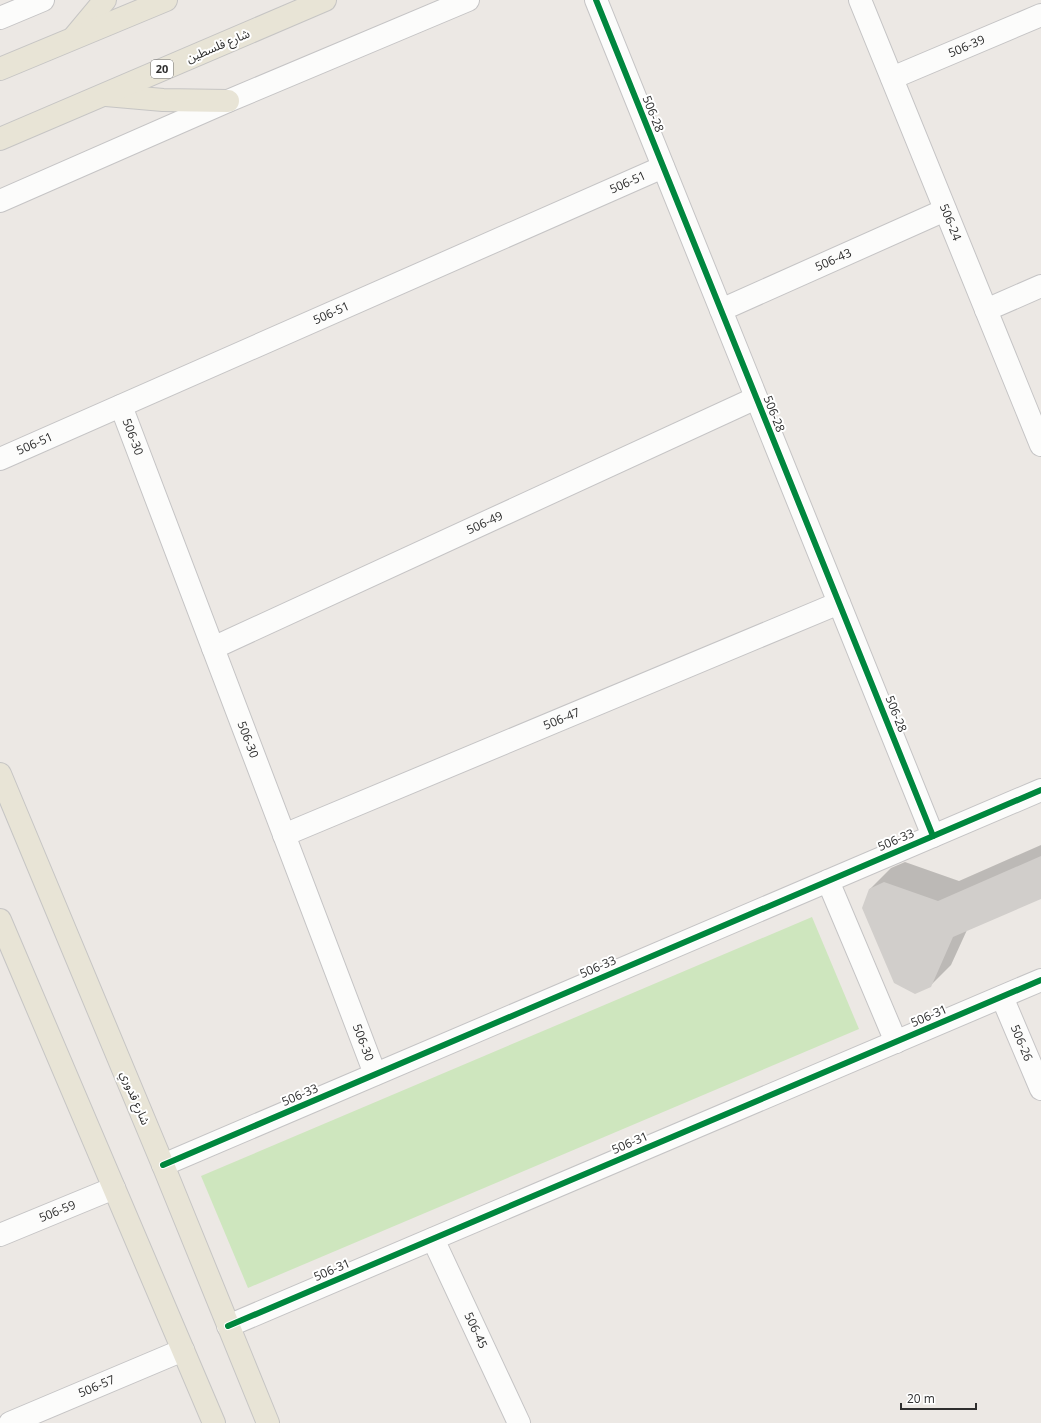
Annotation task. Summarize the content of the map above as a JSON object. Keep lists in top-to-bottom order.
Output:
{
  "streets": {
    "main road": ["شارع فلسطين", "20", "شارع قدوري"],
    "street": [
      "506-39",
      "506-28",
      "506-51",
      "506-24",
      "506-43",
      "506-30",
      "506-49",
      "506-47",
      "506-33",
      "506-31",
      "506-26",
      "506-59",
      "506-45",
      "506-57"
    ]
  },
  "crossings": [
    ["506-39", "506-24"],
    ["506-28", "506-51"],
    ["506-28", "506-43"],
    ["506-28", "506-49"],
    ["506-28", "506-47"],
    ["506-28", "506-33"],
    ["506-51", "506-30"],
    ["506-24", "506-43"],
    ["506-30", "506-49"],
    ["506-30", "506-47"],
    ["506-30", "506-33"],
    ["506-33", "شارع قدوري"],
    ["506-31", "506-26"],
    ["506-31", "شارع قدوري"],
    ["506-31", "506-45"]
  ],
  "scale_bar": "20 m"
}
